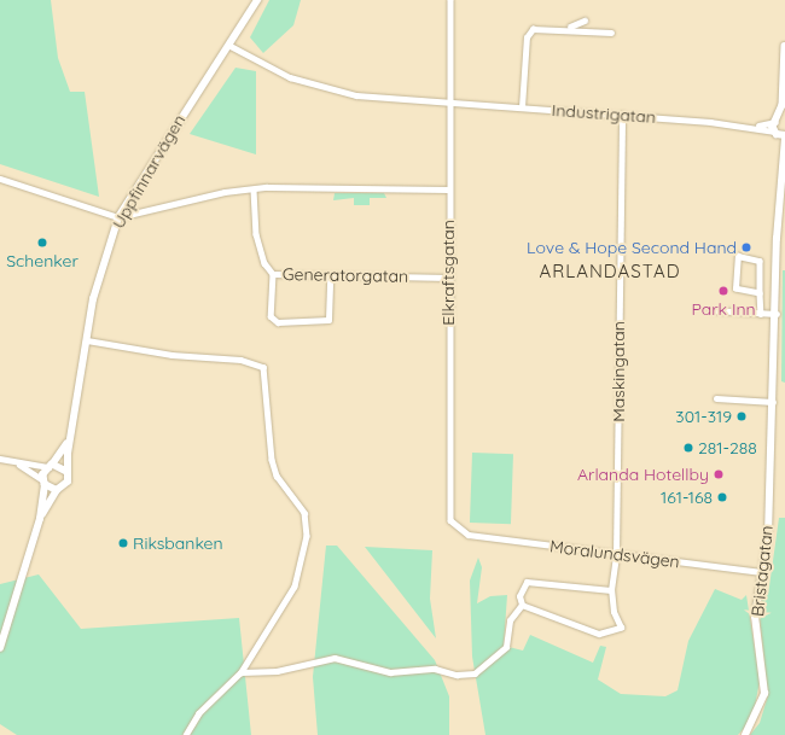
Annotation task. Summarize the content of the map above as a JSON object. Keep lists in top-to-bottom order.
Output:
{
  "streets": {
    "street": [
      "Industrigatan",
      "Uppfinnarvägen",
      "Elkraftsgatan",
      "Generatorgatan",
      "Maskingatan",
      "Moralundsvägen",
      "Bristagatan"
    ]
  },
  "crossings": [
    ["Industrigatan", "Uppfinnarvägen"],
    ["Industrigatan", "Elkraftsgatan"],
    ["Industrigatan", "Maskingatan"],
    ["Industrigatan", "Bristagatan"],
    ["Elkraftsgatan", "Generatorgatan"],
    ["Elkraftsgatan", "Moralundsvägen"],
    ["Maskingatan", "Moralundsvägen"],
    ["Moralundsvägen", "Bristagatan"]
  ],
  "districts": ["ARLANDASTAD"],
  "places": [
    "Schenker",
    "Love & Hope Second Hand",
    "Park Inn",
    "301-319",
    "281-288",
    "Arlanda Hotellby",
    "161-168",
    "Riksbanken"
  ]
}
